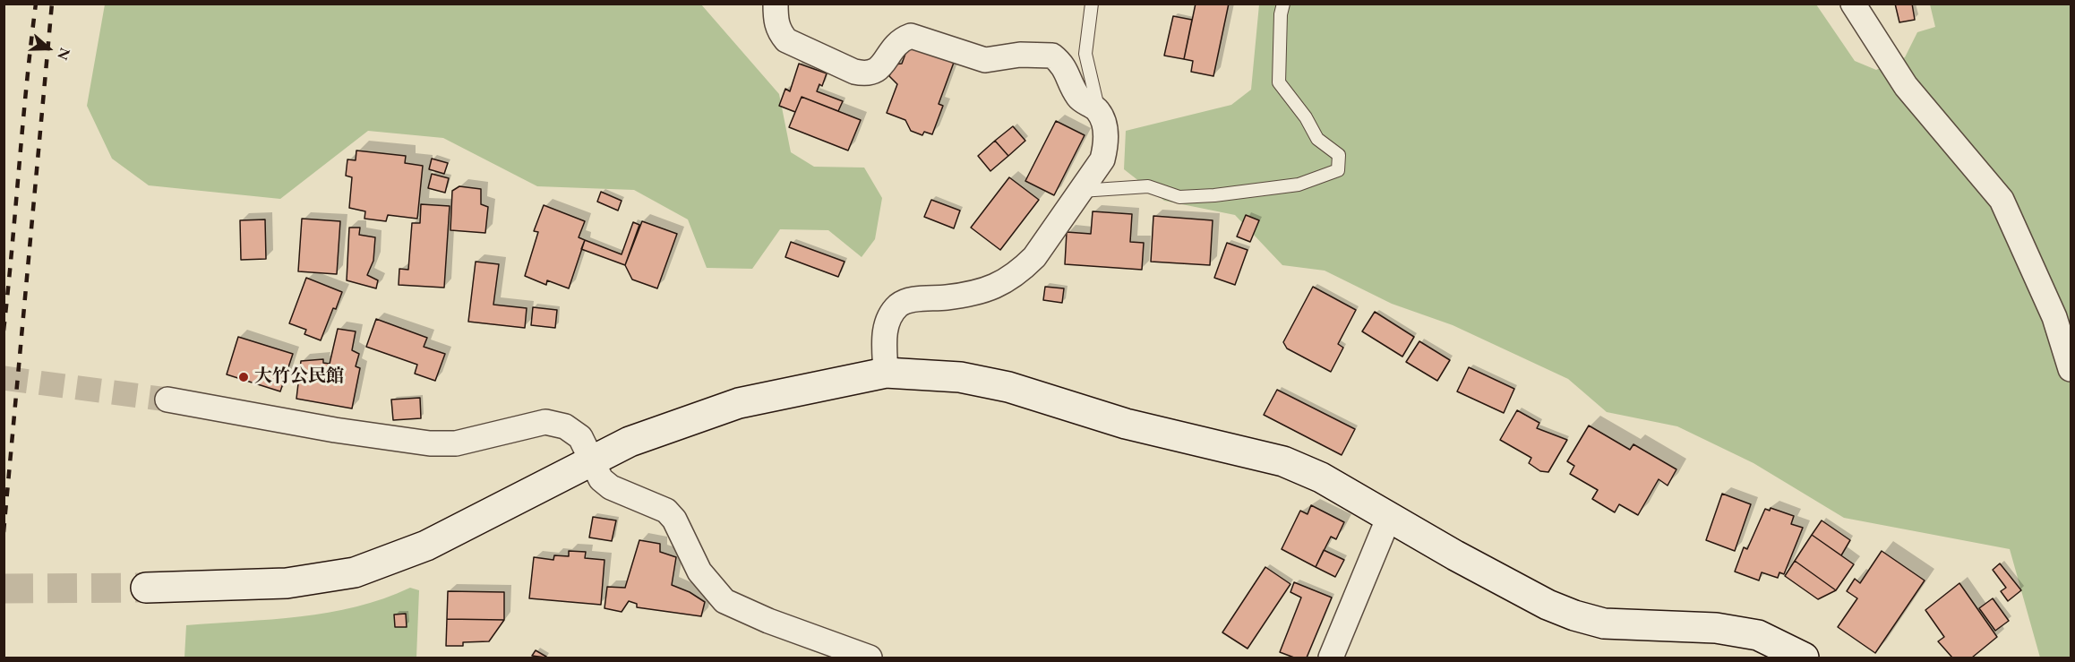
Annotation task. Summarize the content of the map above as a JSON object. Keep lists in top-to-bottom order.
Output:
{
  "places": ["大竹公民館"],
  "north": "right"
}
